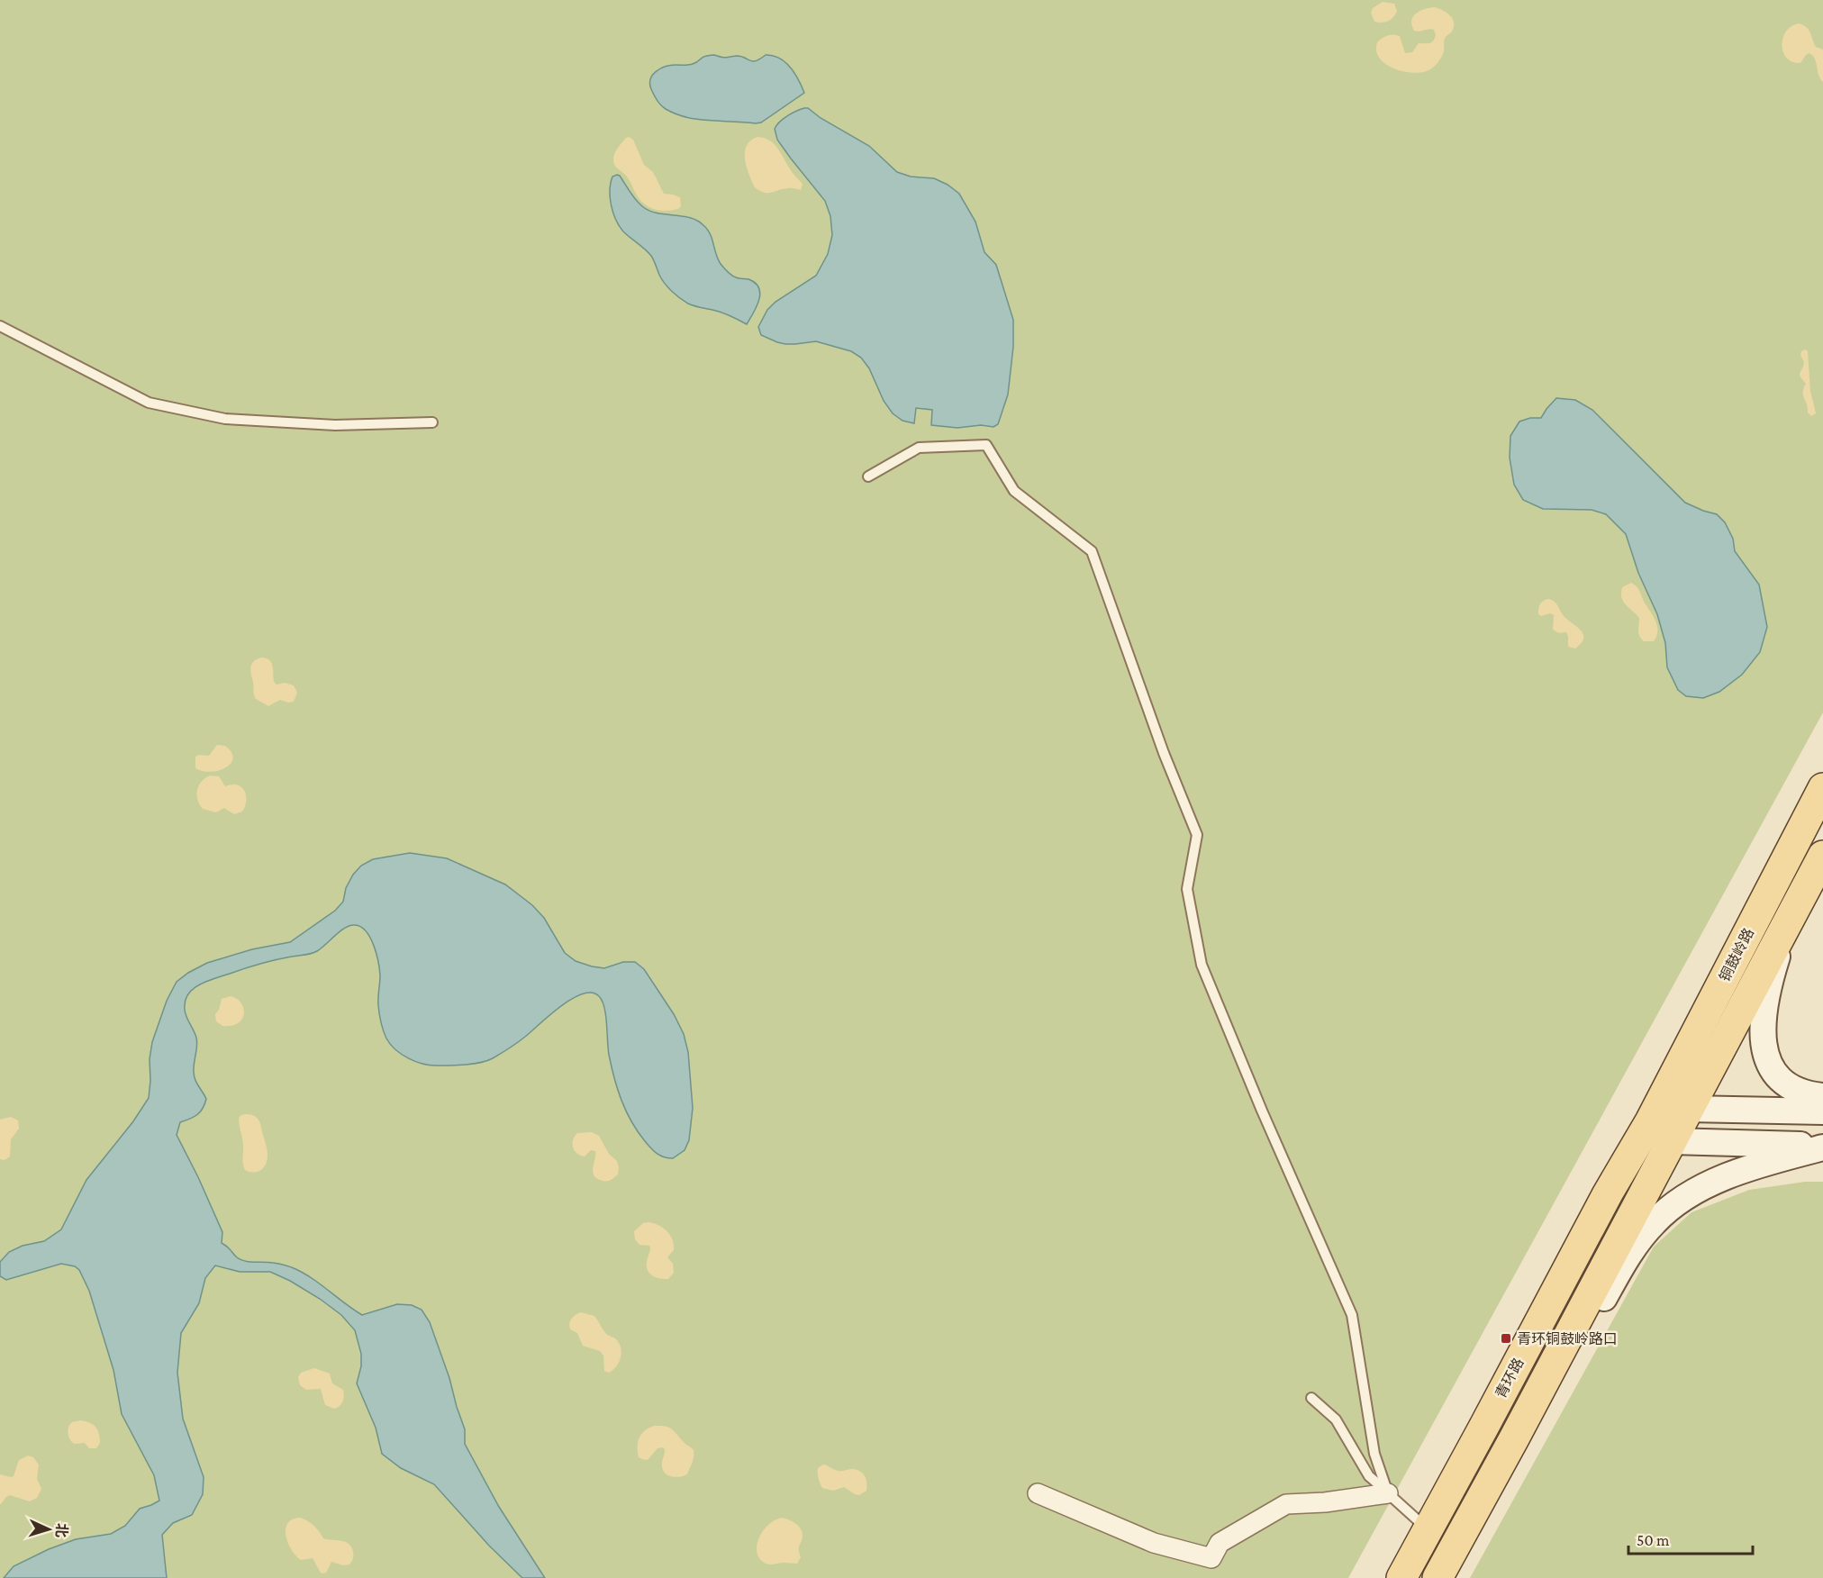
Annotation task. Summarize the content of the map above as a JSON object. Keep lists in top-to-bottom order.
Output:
{
  "streets": {
    "main road": ["铜鼓岭路", "青环路"]
  },
  "crossings": [
    ["铜鼓岭路", "青环路"]
  ],
  "places": {
    "transit": ["青环铜鼓岭路口"]
  },
  "scale_bar": "50 m",
  "north": "right"
}
